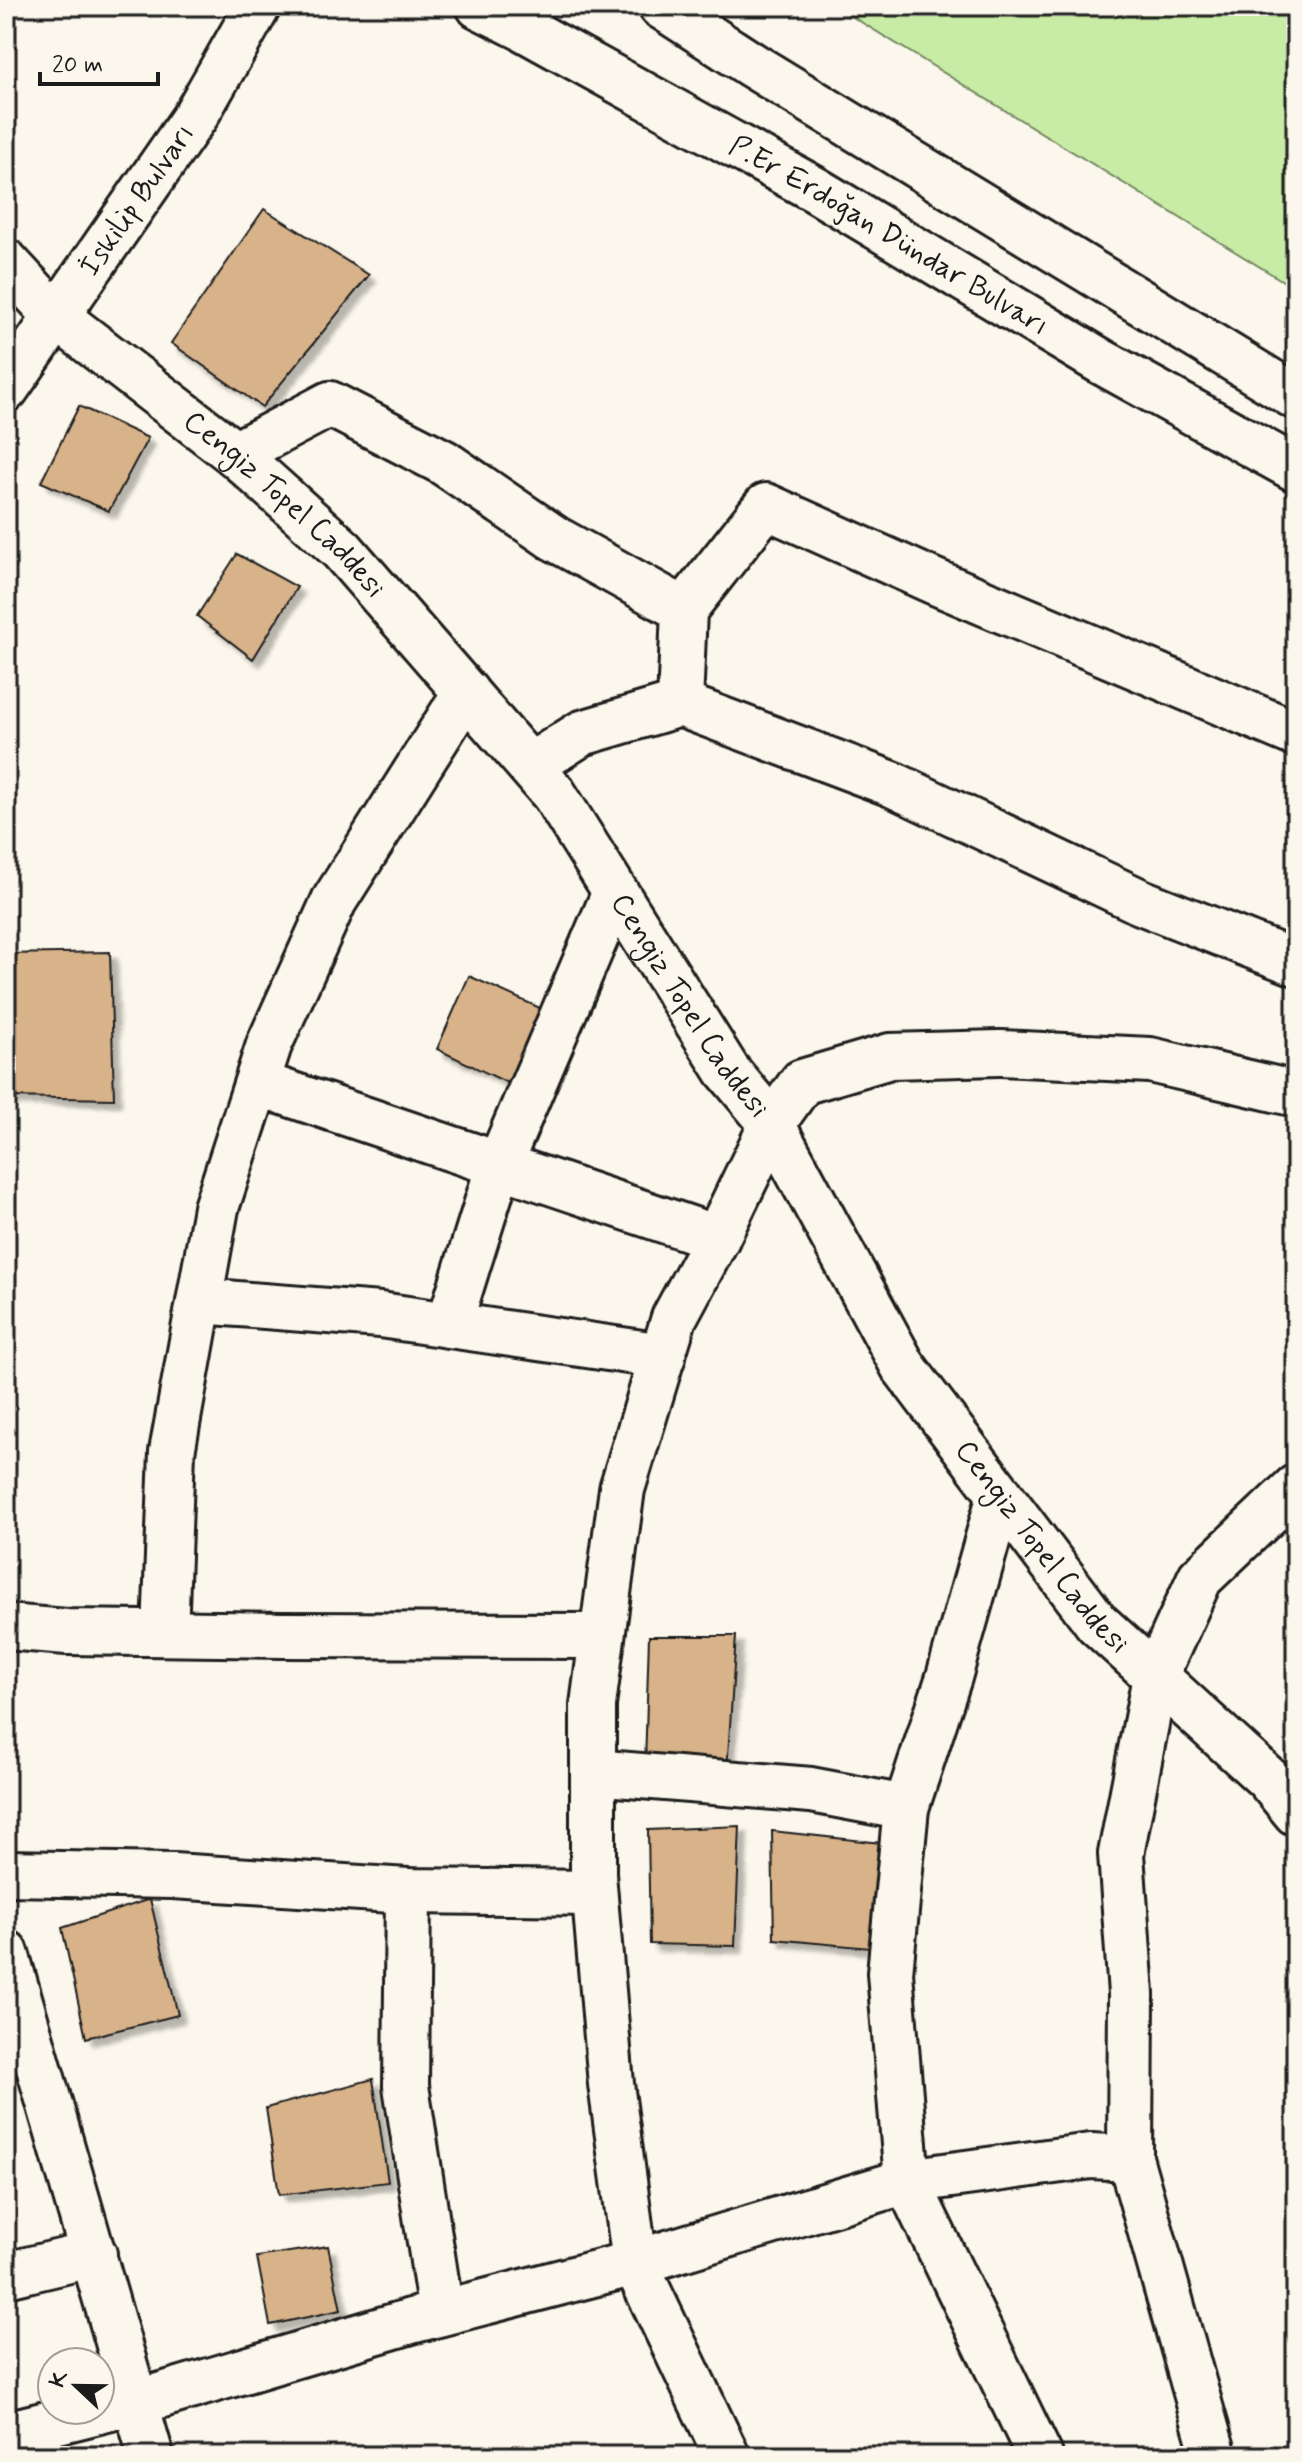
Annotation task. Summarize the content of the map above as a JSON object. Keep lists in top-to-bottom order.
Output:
{
  "streets": {
    "street": ["İskilip Bulvarı", "P.Er Erdoğan Dündar Bulvarı", "Cengiz Topel Caddesi"]
  },
  "crossings": [
    ["İskilip Bulvarı", "Cengiz Topel Caddesi"]
  ],
  "scale_bar": "20 m",
  "north": "left"
}
